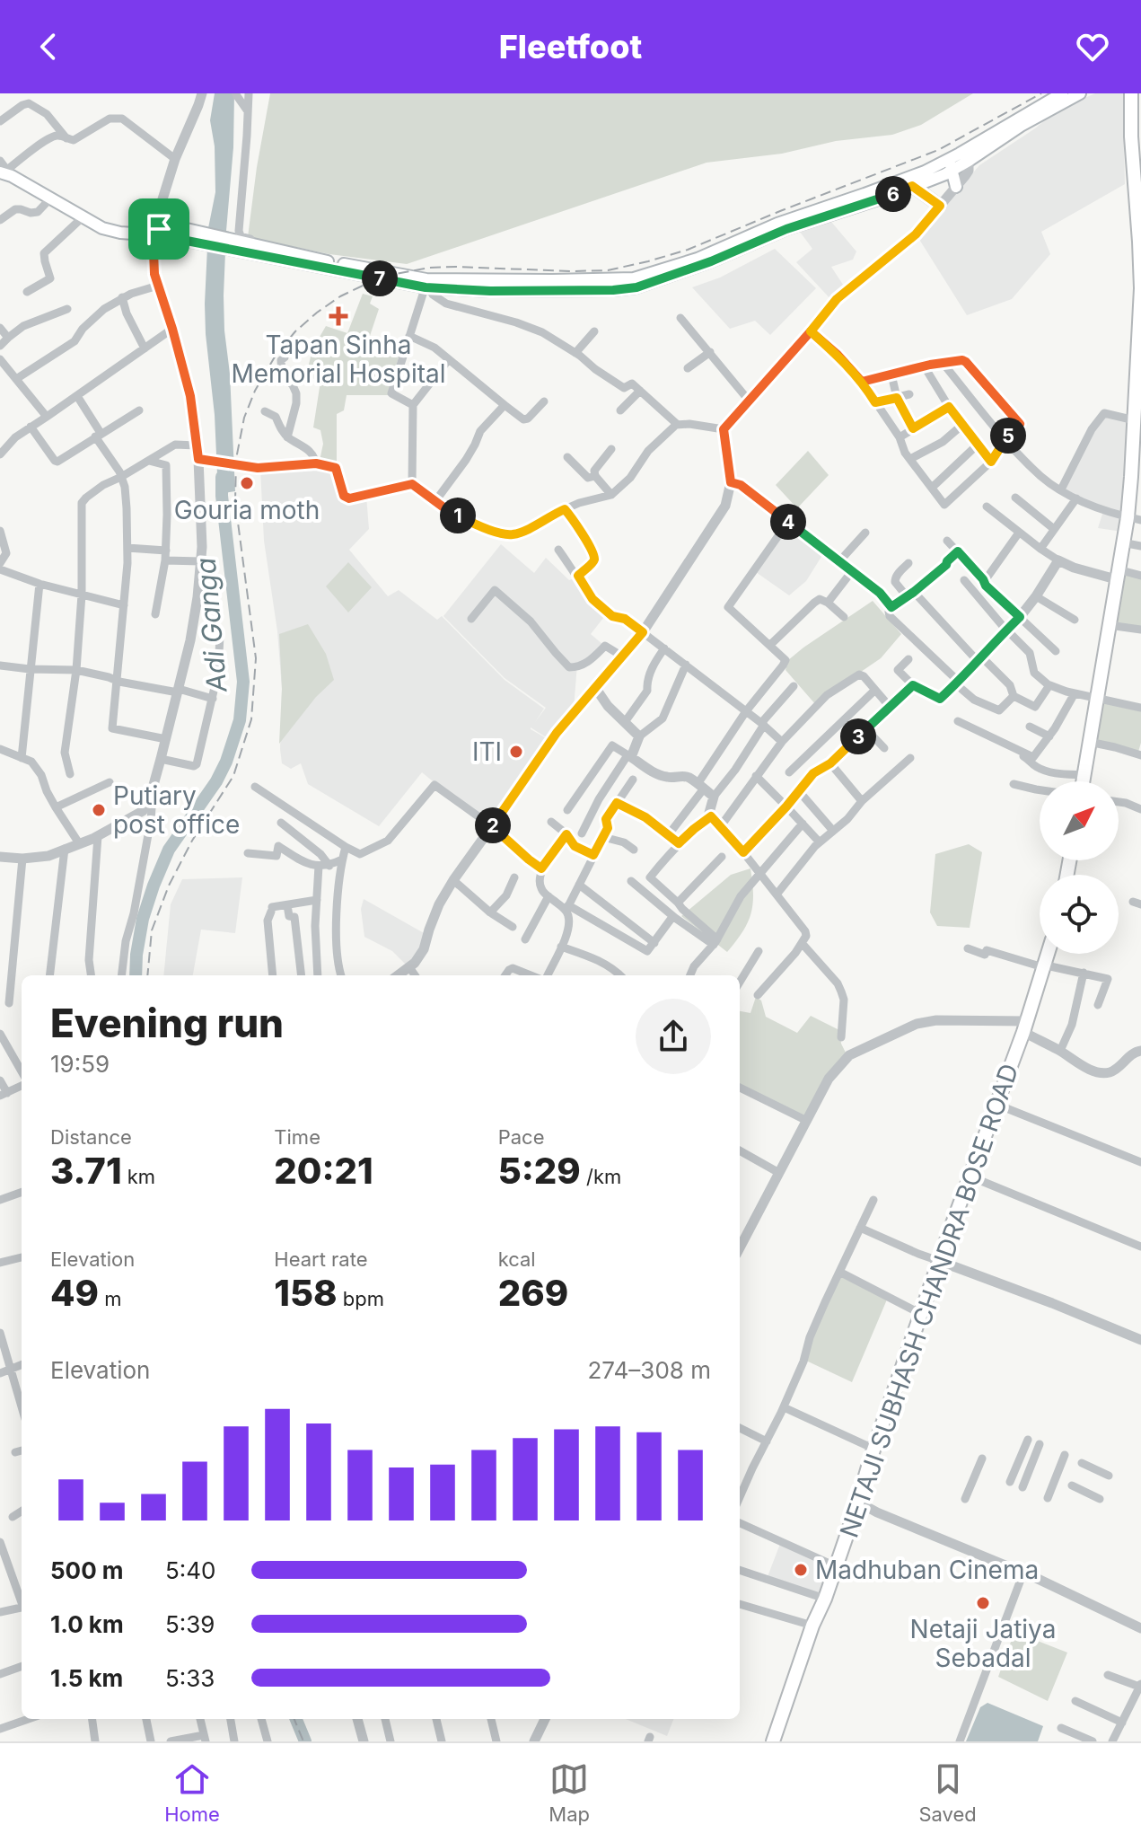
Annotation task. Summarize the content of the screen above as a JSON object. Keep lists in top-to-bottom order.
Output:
{
  "streets": {
    "main road": ["NETAJI SUBHASH CHANDRA BOSE ROAD"]
  },
  "water": ["Adi Ganga"],
  "places": {
    "health": ["Tapan Sinha Memorial Hospital"],
    "other": [
      "Gouria moth",
      "ITI",
      "Putiary post office",
      "Madhuban Cinema",
      "Netaji Jatiya Sebadal"
    ]
  },
  "north": "top right",
  "page": {
    "header": "Fleetfoot",
    "pins": [
      "6",
      "7",
      "5",
      "1",
      "4",
      "3",
      "2"
    ],
    "heading": ["Evening run", "19:59"],
    "stats": [
      ["Distance", "3.71 km"],
      ["Time", "20:21"],
      ["Pace", "5:29 /km"],
      ["Elevation", "49 m"],
      ["Heart rate", "158 bpm"],
      ["kcal", "269"]
    ],
    "chart": ["Elevation", "274–308 m"],
    "list": [
      {
        "name": "500 m",
        "note": "5:40"
      },
      {
        "name": "1.0 km",
        "note": "5:39"
      },
      {
        "name": "1.5 km",
        "note": "5:33"
      }
    ],
    "tabs": ["Home", "Map", "Saved"]
  }
}
